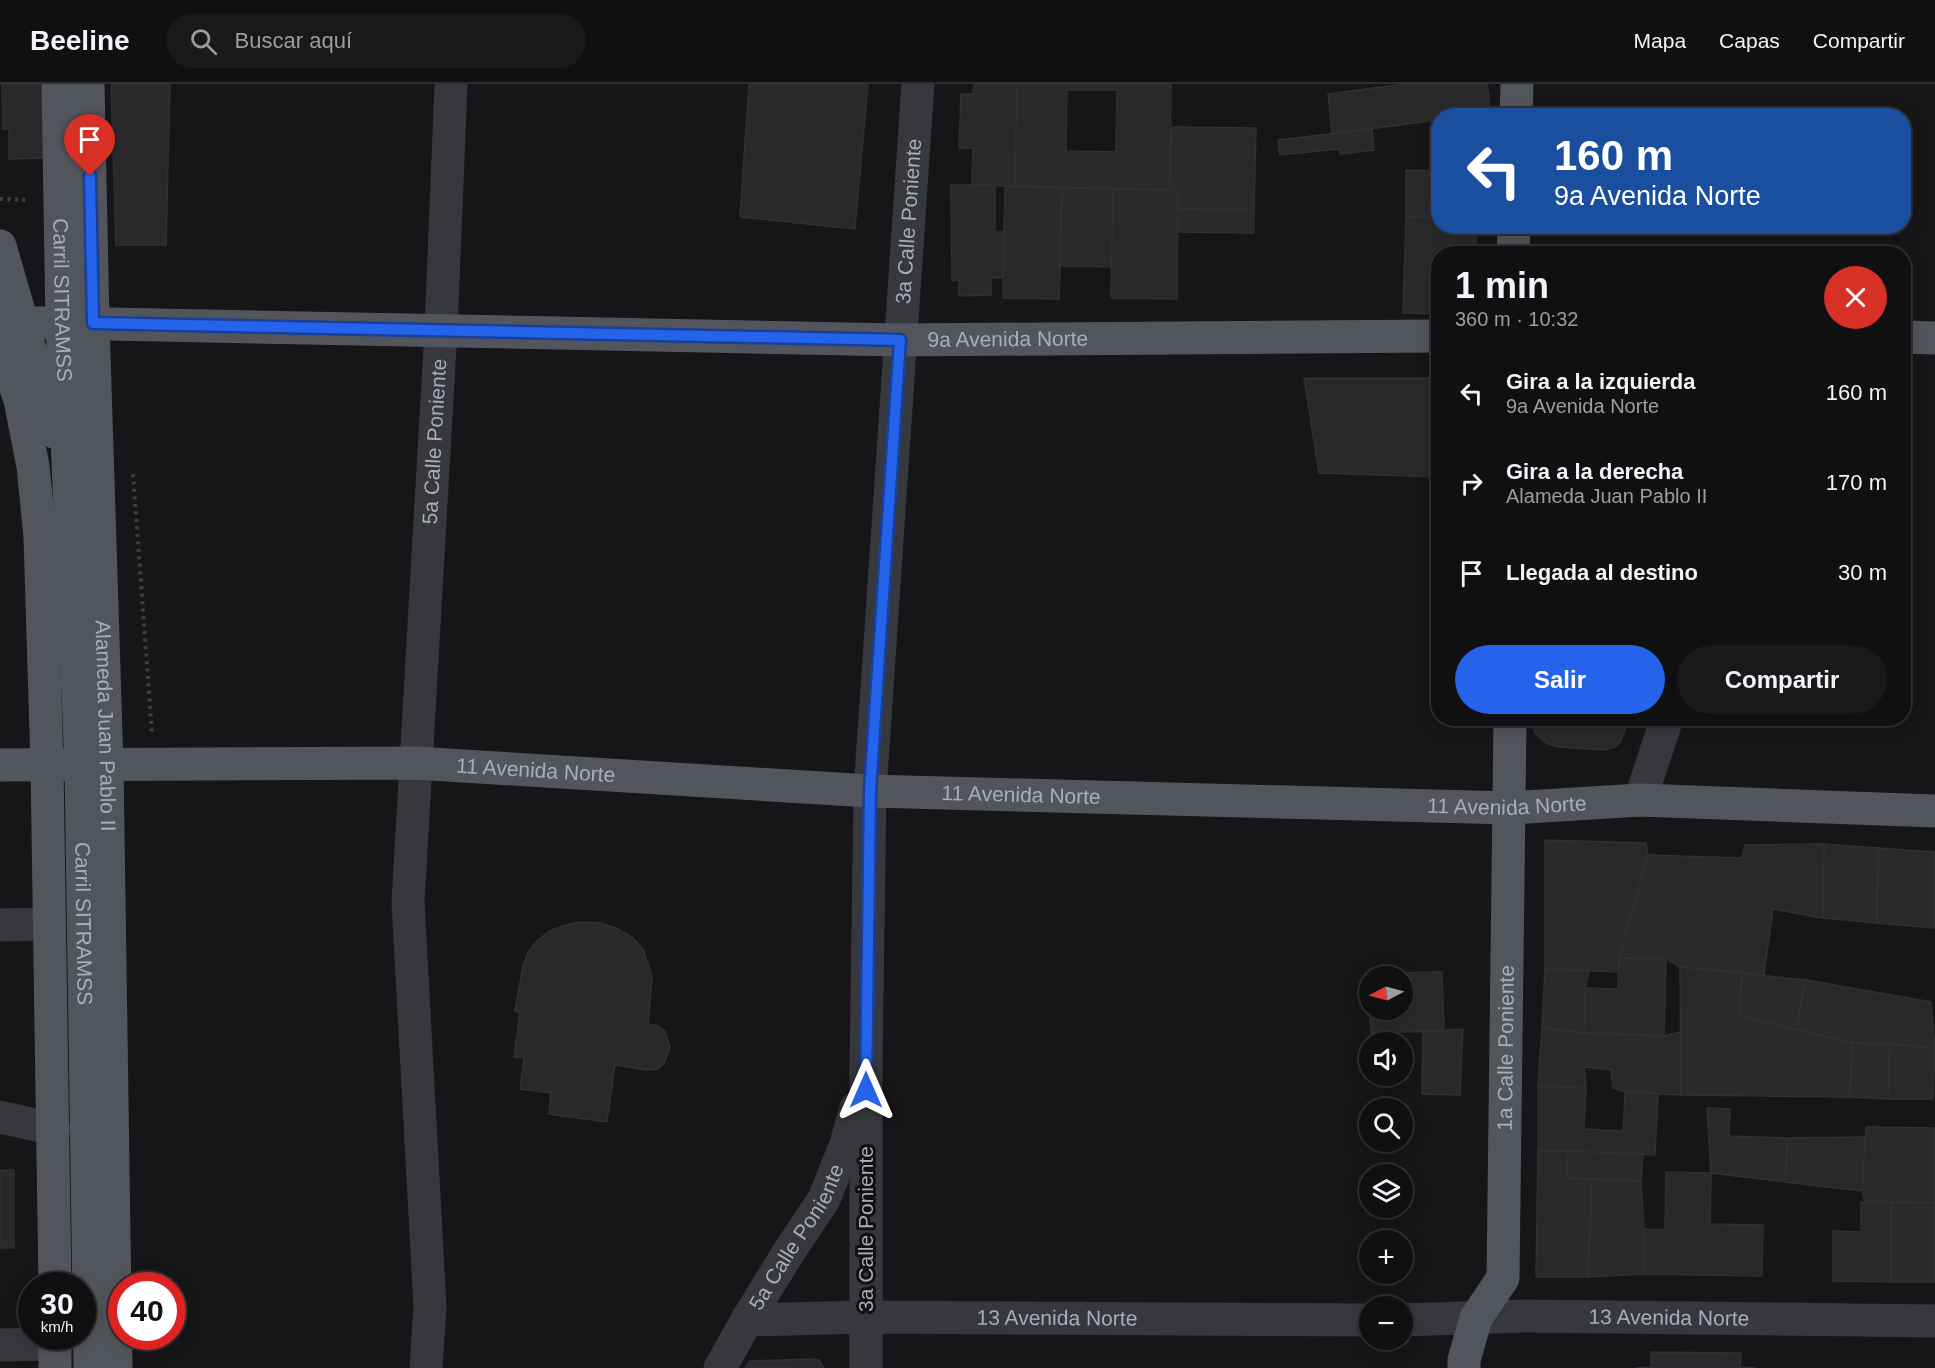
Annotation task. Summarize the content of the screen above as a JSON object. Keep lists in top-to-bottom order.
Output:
{
  "streets": {
    "main road": [
      "Carril SITRAMSS",
      "9a Avenida Norte",
      "Alameda Juan Pablo II",
      "11 Avenida Norte",
      "1a Calle Poniente"
    ],
    "street": ["3a Calle Poniente", "5a Calle Poniente", "13 Avenida Norte"]
  },
  "crossings": [
    ["3a Calle Poniente", "9a Avenida Norte"],
    ["3a Calle Poniente", "5a Calle Poniente"],
    ["3a Calle Poniente", "11 Avenida Norte"],
    ["3a Calle Poniente", "13 Avenida Norte"],
    ["Carril SITRAMSS", "9a Avenida Norte"],
    ["Carril SITRAMSS", "Alameda Juan Pablo II"],
    ["Carril SITRAMSS", "11 Avenida Norte"],
    ["9a Avenida Norte", "5a Calle Poniente"],
    ["9a Avenida Norte", "Alameda Juan Pablo II"],
    ["5a Calle Poniente", "11 Avenida Norte"],
    ["5a Calle Poniente", "13 Avenida Norte"],
    ["Alameda Juan Pablo II", "11 Avenida Norte"],
    ["11 Avenida Norte", "1a Calle Poniente"],
    ["1a Calle Poniente", "13 Avenida Norte"]
  ],
  "north": "left",
  "page": {
    "header": "Beeline",
    "search": "Buscar aquí",
    "nav": ["Mapa", "Capas", "Compartir"],
    "turn": ["160 m", "9a Avenida Norte"],
    "heading": ["1 min", "360 m · 10:32"],
    "list": [
      {
        "name": "Gira a la izquierda",
        "note": "9a Avenida Norte",
        "value": "160 m"
      },
      {
        "name": "Gira a la derecha",
        "note": "Alameda Juan Pablo II",
        "value": "170 m"
      },
      {
        "name": "Llegada al destino",
        "value": "30 m"
      }
    ],
    "buttons": ["Salir", "Compartir"],
    "map_buttons": ["+", "−"],
    "speed": "30 km/h",
    "limit": "40"
  }
}
